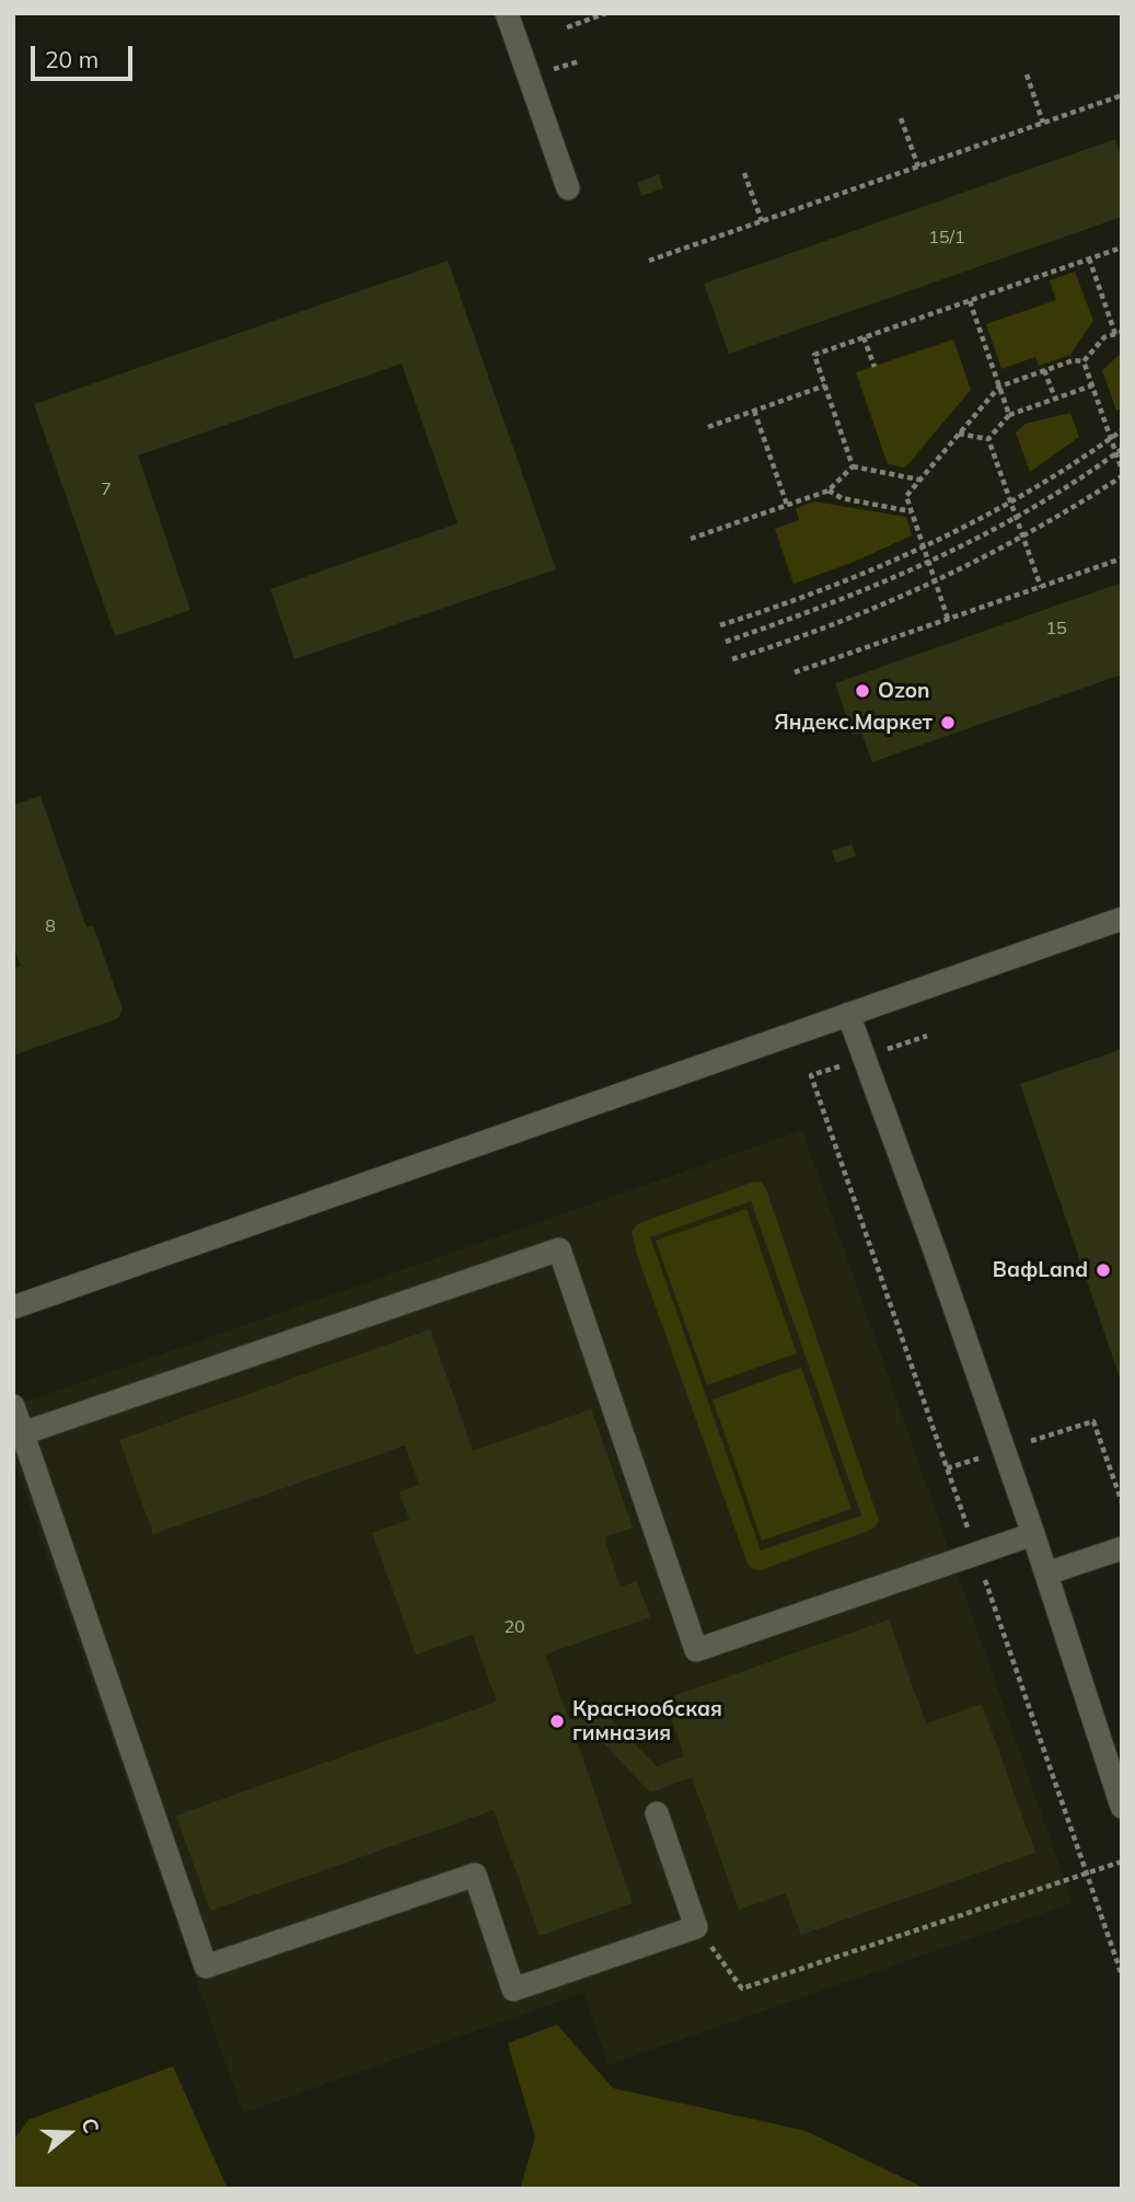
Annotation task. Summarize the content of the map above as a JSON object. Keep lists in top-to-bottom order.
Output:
{
  "places": [
    "Ozon",
    "Яндекс.Маркет",
    "ВафLand",
    "Краснообская гимназия"
  ],
  "house_numbers": [
    "15/1",
    "7",
    "15",
    "8",
    "20"
  ],
  "scale_bar": "20 m",
  "north": "right"
}
